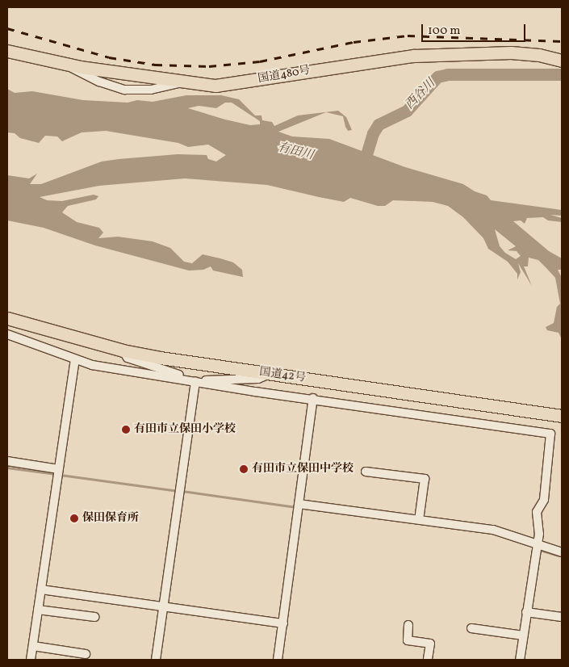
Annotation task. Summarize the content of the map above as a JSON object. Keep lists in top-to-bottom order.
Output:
{
  "streets": {
    "highway": ["国道480号", "国道42号"]
  },
  "water": ["西谷川", "有田川"],
  "places": ["有田市立保田小学校", "有田市立保田中学校", "保田保育所"],
  "scale_bar": "100 m"
}
